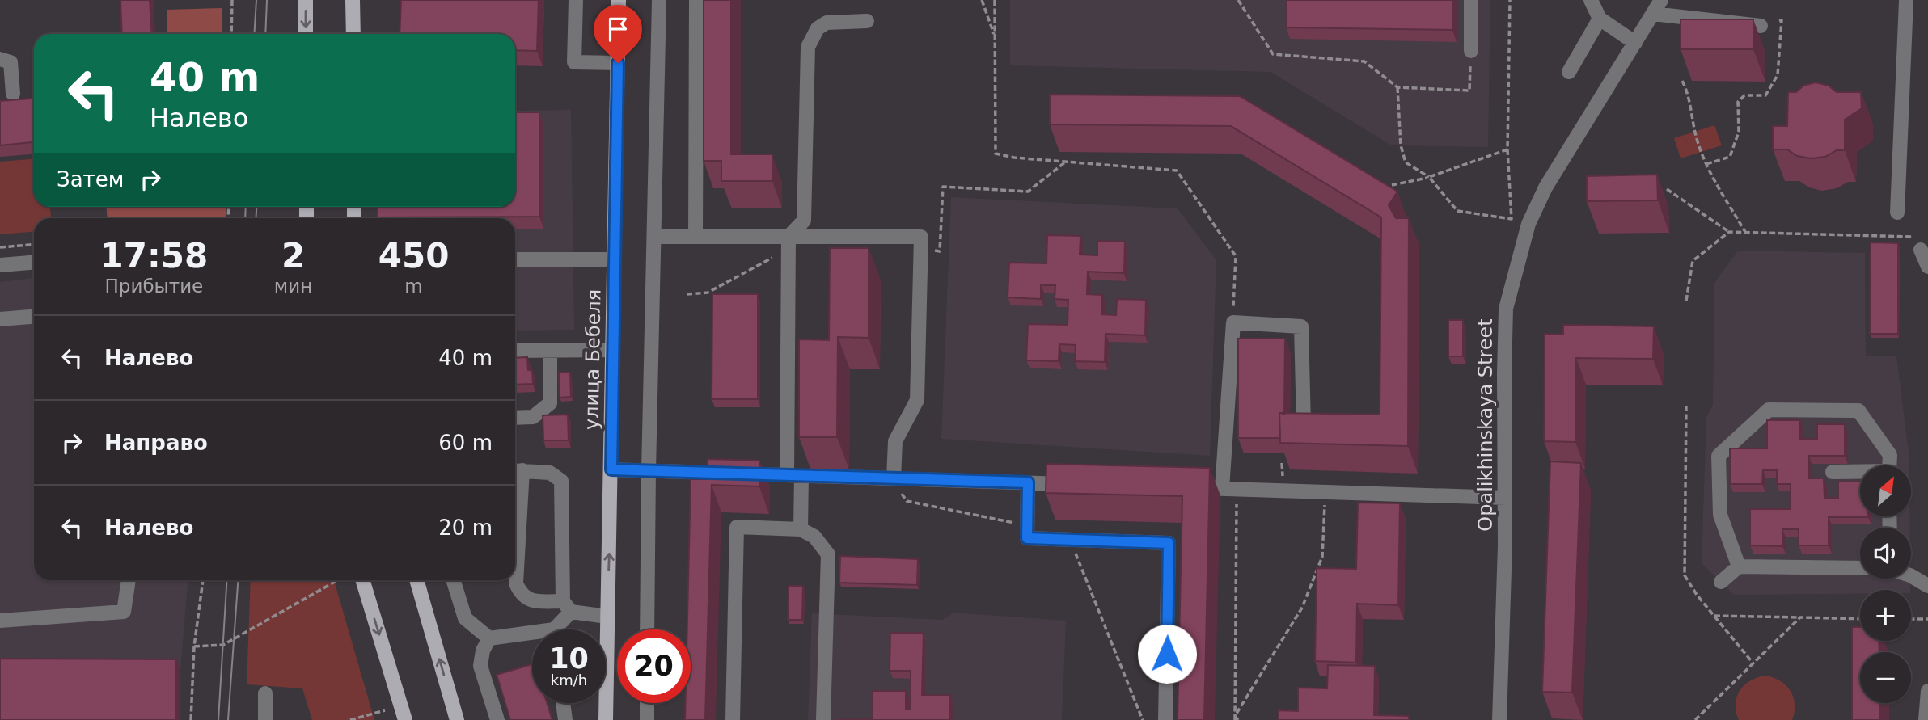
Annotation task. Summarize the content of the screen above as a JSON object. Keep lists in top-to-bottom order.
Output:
{
  "streets": {
    "main road": ["улица Бебеля"],
    "street": ["Opalikhinskaya Street"]
  },
  "north": "top right",
  "page": {
    "turn": ["40 m", "Налево"],
    "then": "Затем",
    "eta": [
      "17:58",
      "Прибытие",
      "2",
      "мин",
      "450",
      "m"
    ],
    "list": [
      {
        "name": "Налево",
        "value": "40 m"
      },
      {
        "name": "Направо",
        "value": "60 m"
      },
      {
        "name": "Налево",
        "value": "20 m"
      }
    ],
    "map_buttons": ["+", "−"],
    "speed": "10 km/h",
    "limit": "20"
  }
}
